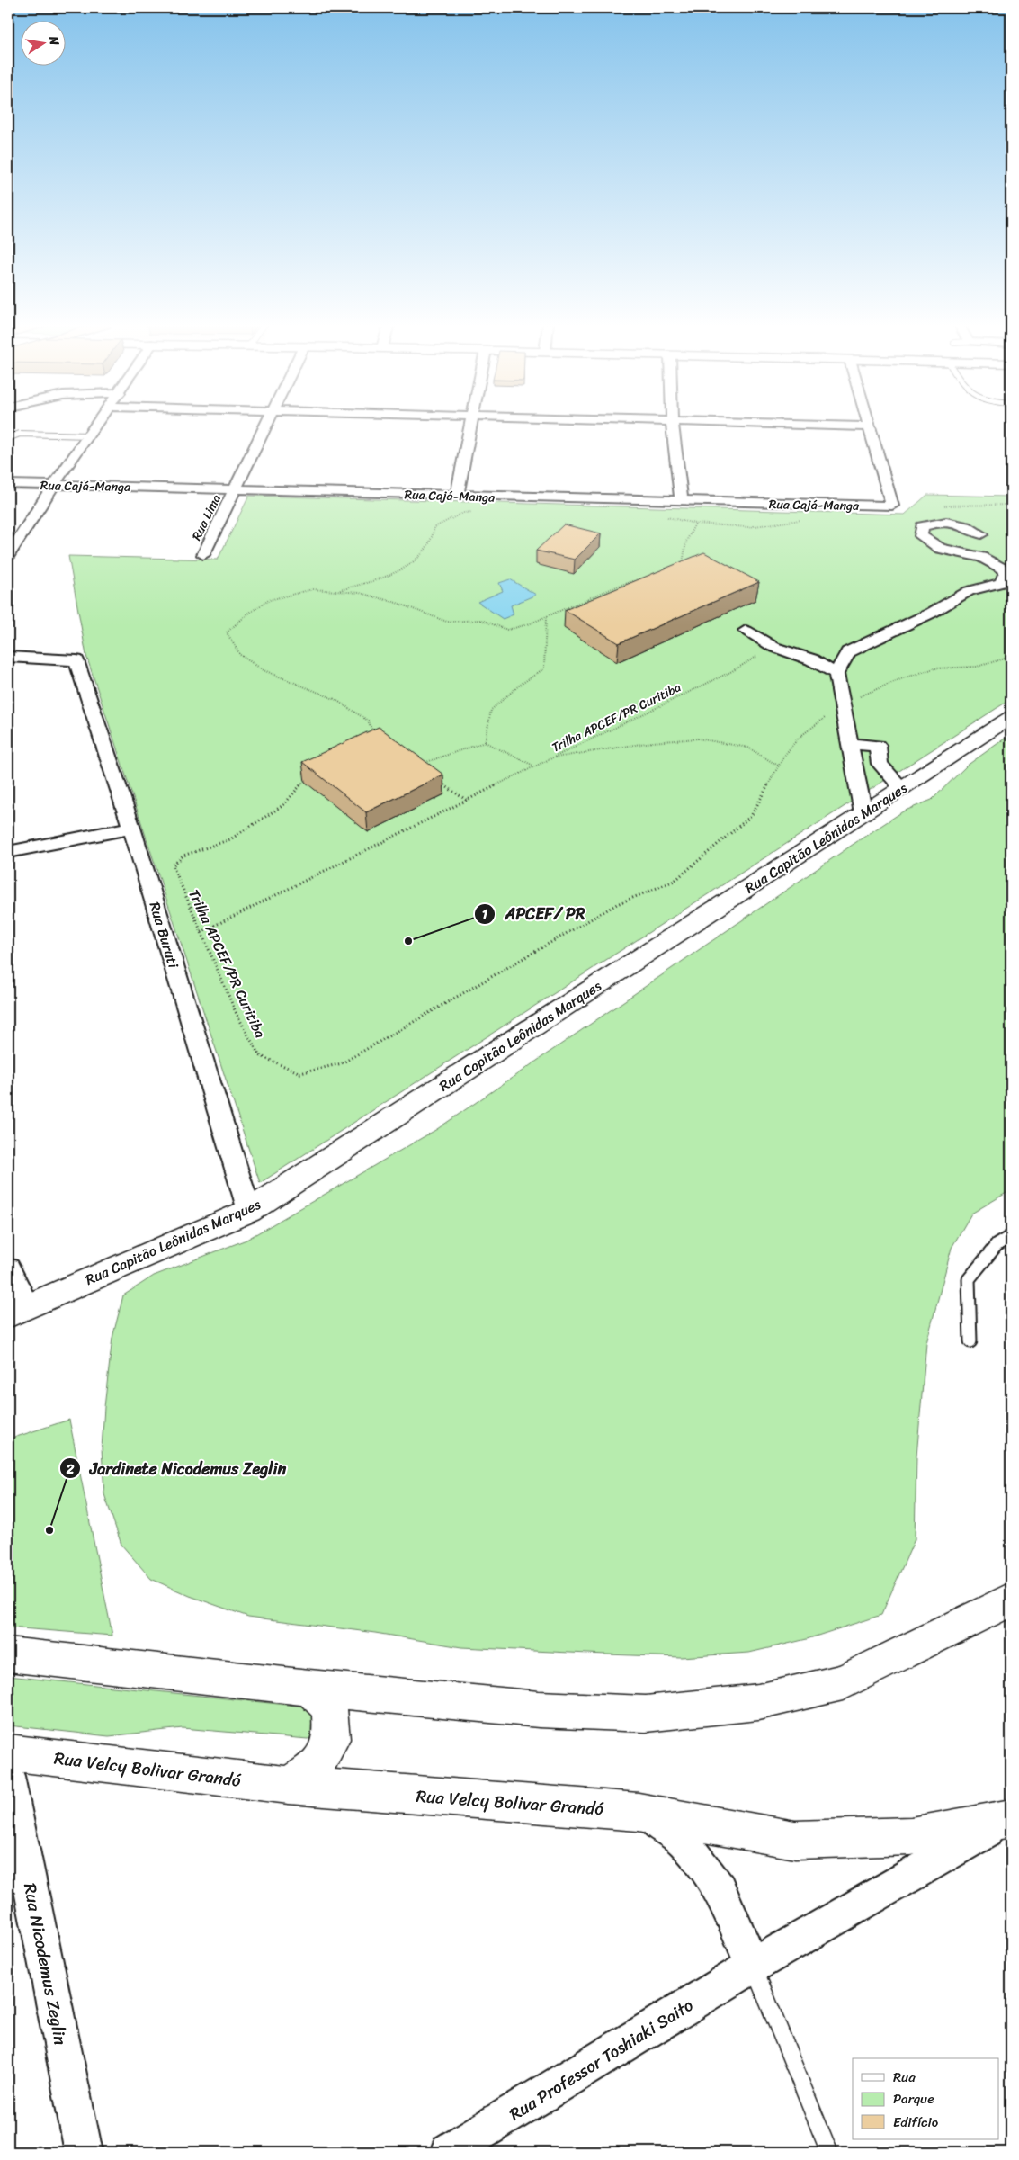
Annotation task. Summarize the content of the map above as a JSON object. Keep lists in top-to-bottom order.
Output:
{
  "streets": {
    "main road": ["Rua Capitão Leônidas Marques", "Rua Velcy Bolivar Grandó"],
    "street": [
      "Rua Cajá-Manga",
      "Rua Lima",
      "Rua Buruti",
      "Rua Nicodemus Zeglin",
      "Rua Professor Toshiaki Saito"
    ],
    "path": ["Trilha APCEF/PR Curitiba"]
  },
  "crossings": [
    ["Rua Cajá-Manga", "Rua Lima"],
    ["Rua Capitão Leônidas Marques", "Rua Buruti"],
    ["Rua Velcy Bolivar Grandó", "Rua Professor Toshiaki Saito"]
  ],
  "places": ["APCEF/ PR", "Jardinete Nicodemus Zeglin"],
  "legend": ["Rua", "Parque", "Edifício"],
  "north": "right"
}
